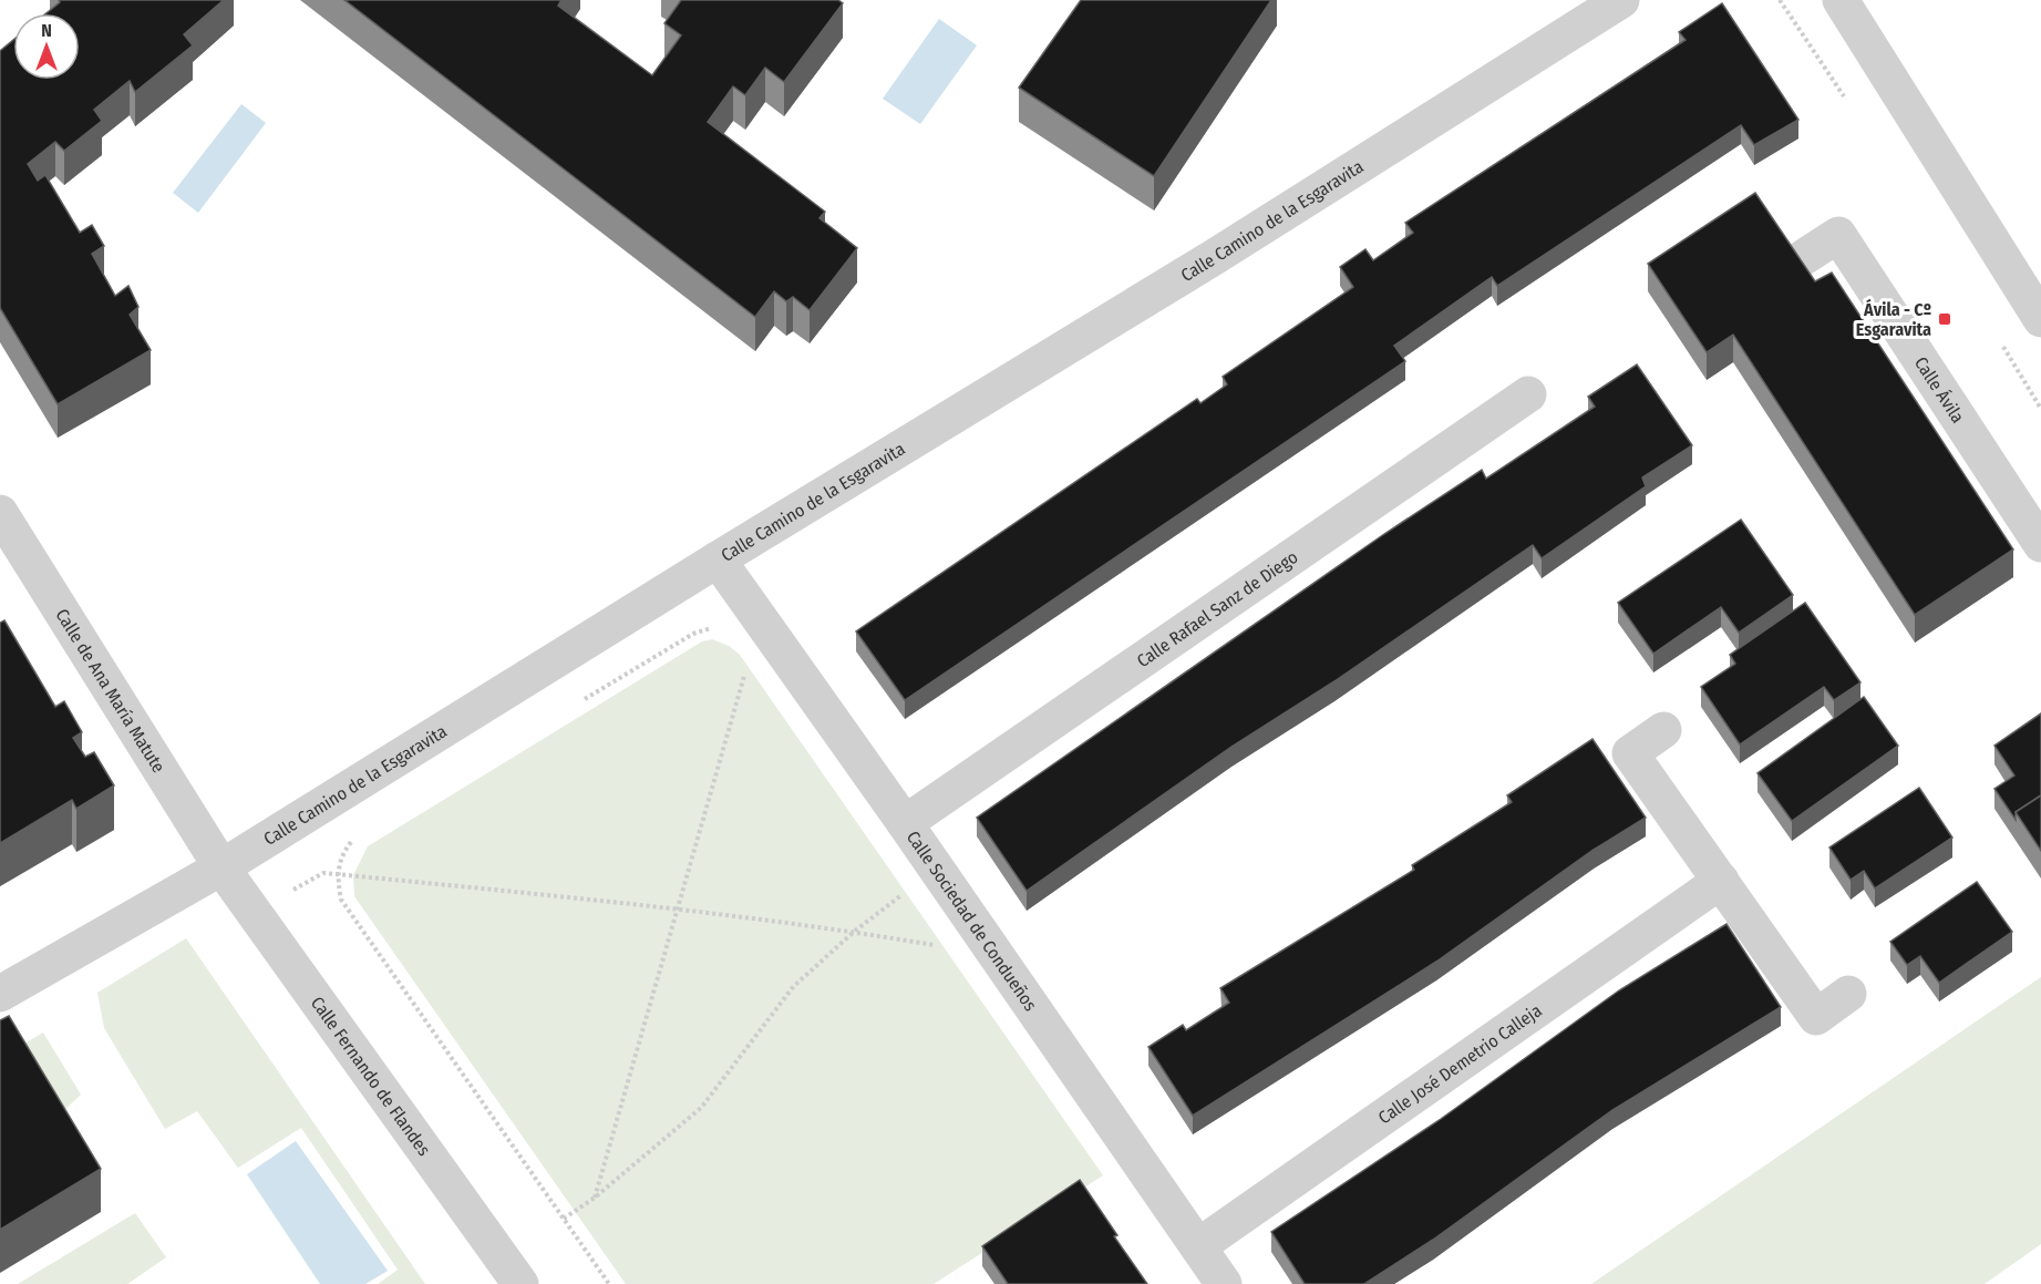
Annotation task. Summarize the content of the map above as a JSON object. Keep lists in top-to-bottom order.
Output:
{
  "streets": {
    "street": [
      "Calle Camino de la Esgaravita",
      "Calle Ávila",
      "Calle Rafael Sanz de Diego",
      "Calle de Ana María Matute",
      "Calle Sociedad de Condueños",
      "Calle José Demetrio Calleja",
      "Calle Fernando de Flandes"
    ]
  },
  "crossings": [
    ["Calle Camino de la Esgaravita", "Calle de Ana María Matute"],
    ["Calle Camino de la Esgaravita", "Calle Sociedad de Condueños"],
    ["Calle Camino de la Esgaravita", "Calle Fernando de Flandes"],
    ["Calle Rafael Sanz de Diego", "Calle Sociedad de Condueños"],
    ["Calle de Ana María Matute", "Calle Fernando de Flandes"],
    ["Calle Sociedad de Condueños", "Calle José Demetrio Calleja"]
  ],
  "places": {
    "transit": ["Ávila - Cº Esgaravita"]
  },
  "north": "top"
}
